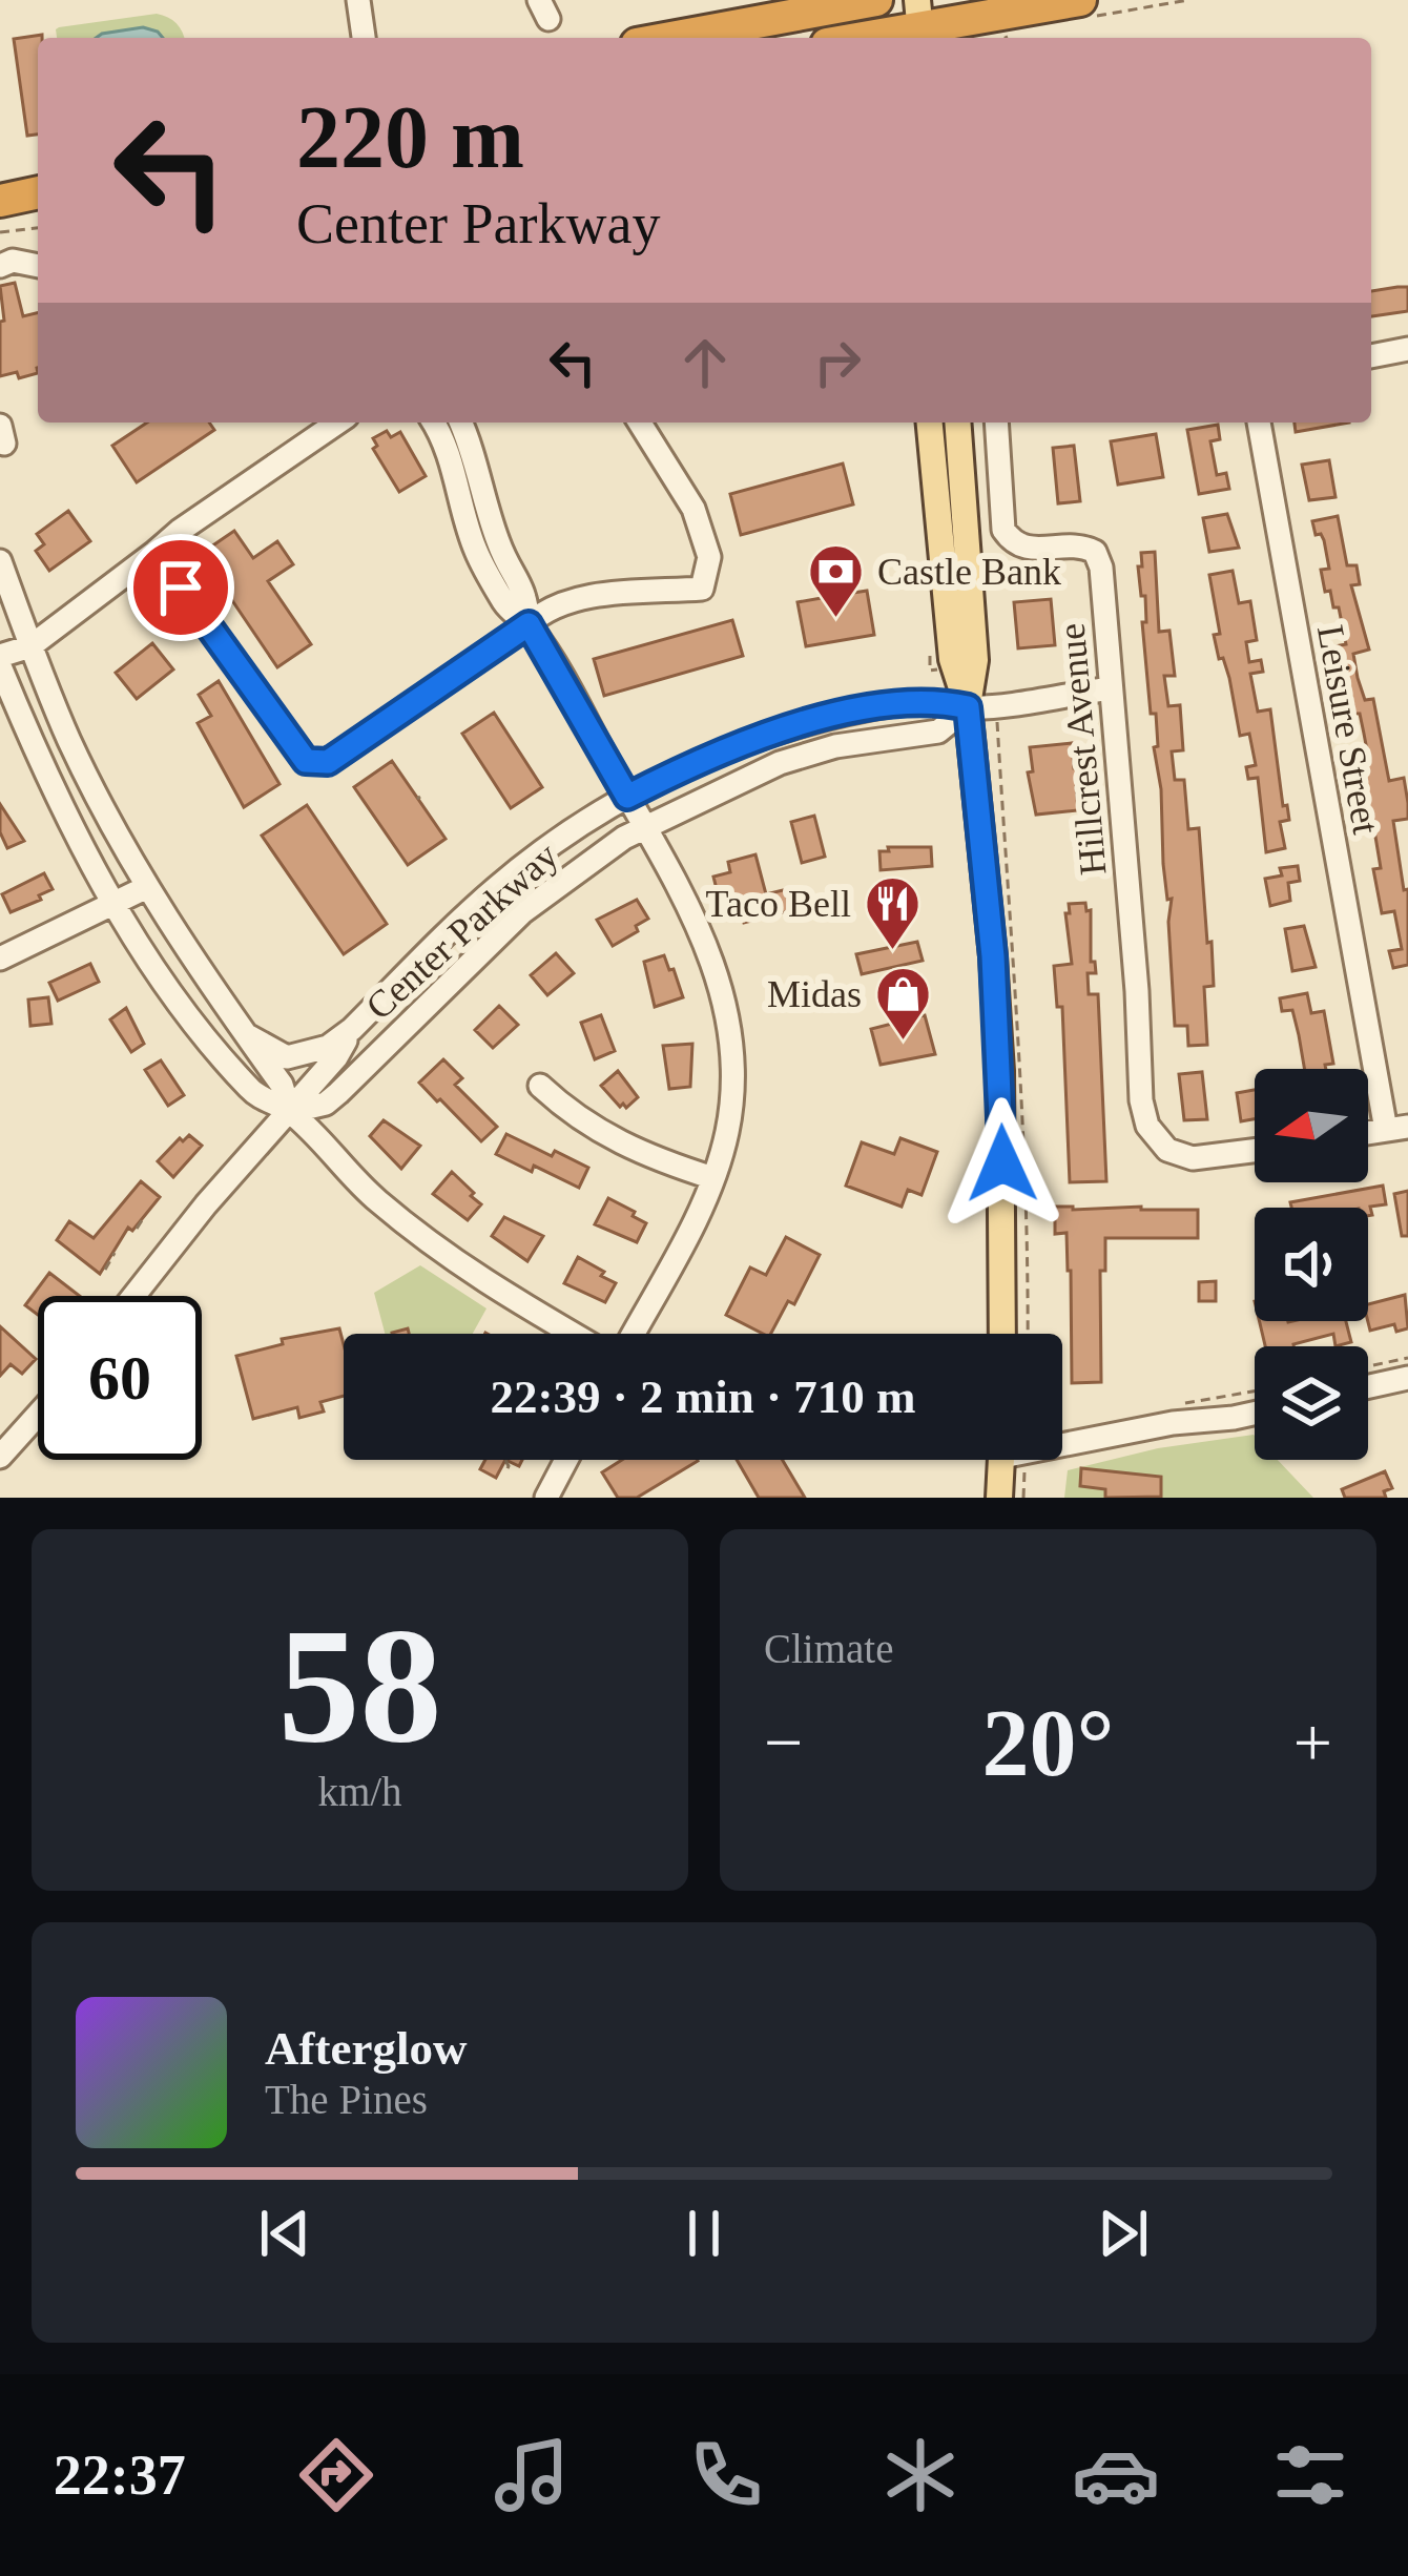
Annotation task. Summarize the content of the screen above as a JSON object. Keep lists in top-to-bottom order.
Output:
{
  "streets": {
    "street": ["Leisure Street", "Hillcrest Avenue", "Center Parkway"]
  },
  "crossings": [
    ["Hillcrest Avenue", "Center Parkway"]
  ],
  "places": {
    "bank": ["Castle Bank"],
    "restaurant": ["Taco Bell"],
    "shop": ["Midas"]
  },
  "north": "left",
  "page": {
    "turn": ["220 m", "Center Parkway"],
    "limit": "60",
    "trip": "22:39 · 2 min · 710 m",
    "tile": [
      ["58", "km/h"],
      "Climate"
    ],
    "heat": ["−", "20°", "+"],
    "song": ["Afterglow", "The Pines"],
    "tabs": "22:37"
  }
}
